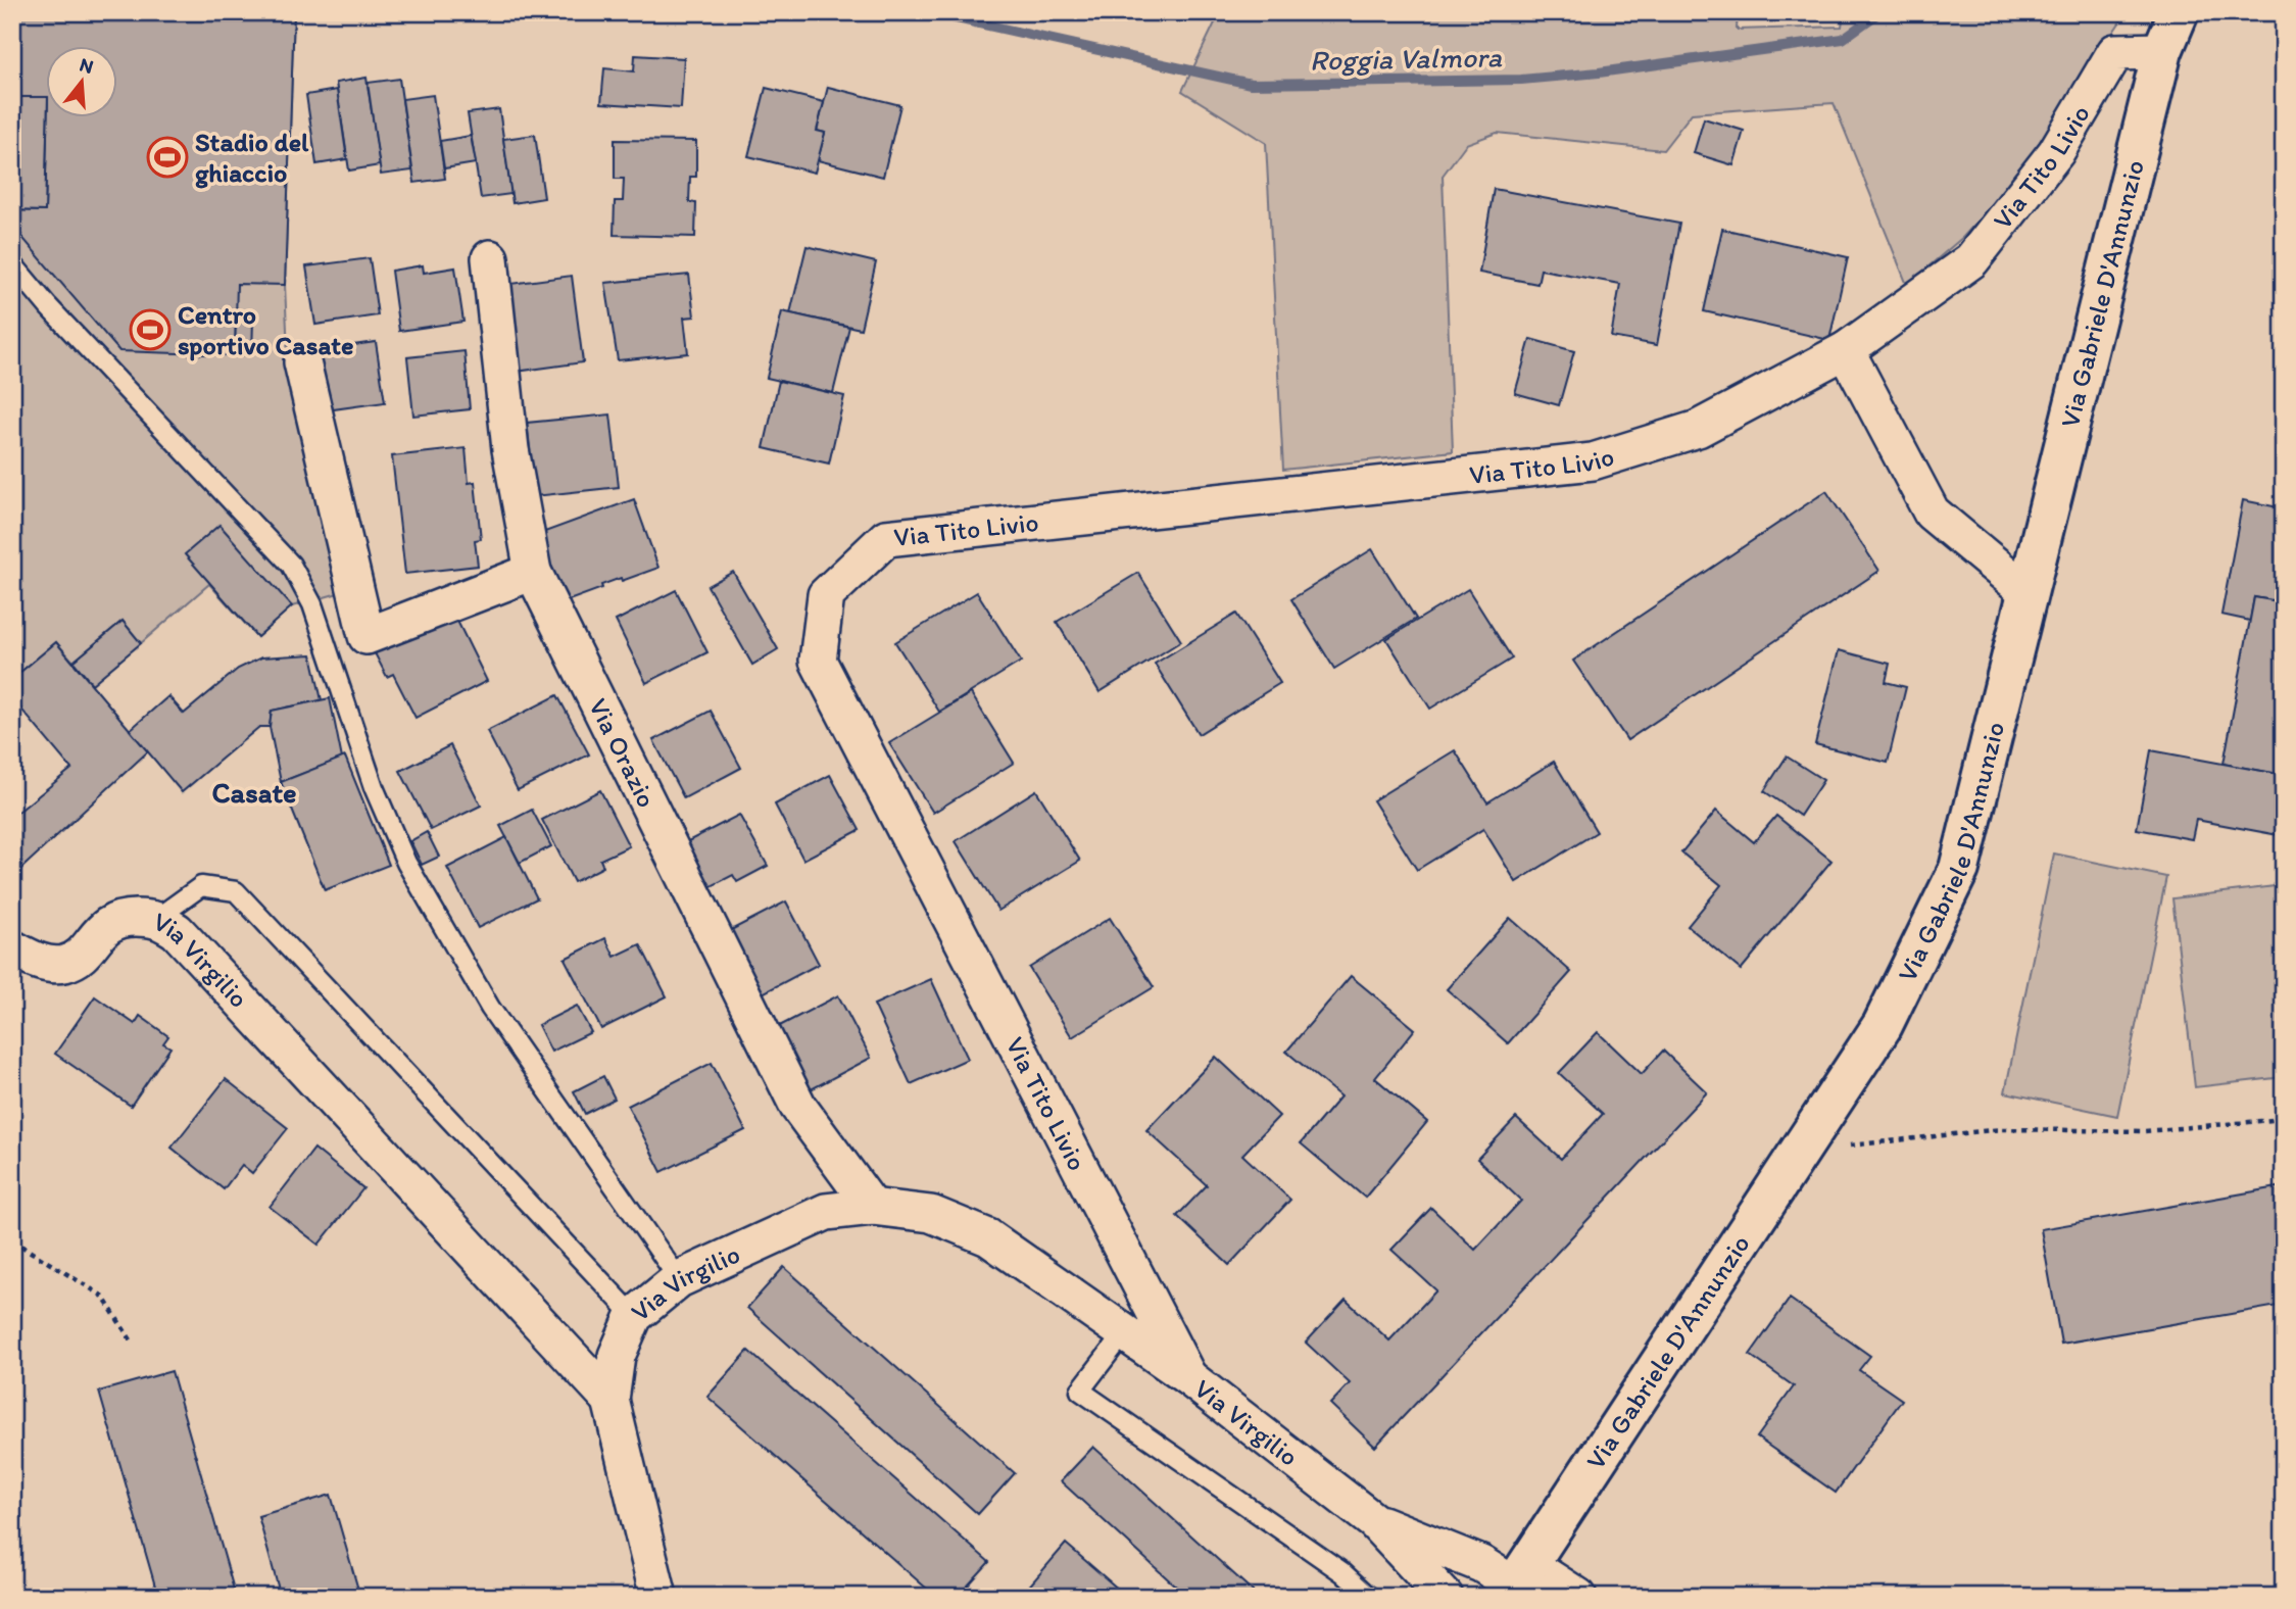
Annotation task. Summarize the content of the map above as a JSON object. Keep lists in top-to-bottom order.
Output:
{
  "streets": {
    "main road": ["Via Gabriele D'Annunzio"],
    "street": ["Via Tito Livio", "Via Orazio", "Via Virgilio"]
  },
  "crossings": [
    ["Via Tito Livio", "Via Gabriele D'Annunzio"],
    ["Via Tito Livio", "Via Virgilio"],
    ["Via Gabriele D'Annunzio", "Via Virgilio"],
    ["Via Orazio", "Via Virgilio"]
  ],
  "districts": ["Casate"],
  "water": ["Roggia Valmora"],
  "places": {
    "sports": ["Stadio del ghiaccio", "Centro sportivo Casate"]
  },
  "north": "top"
}
